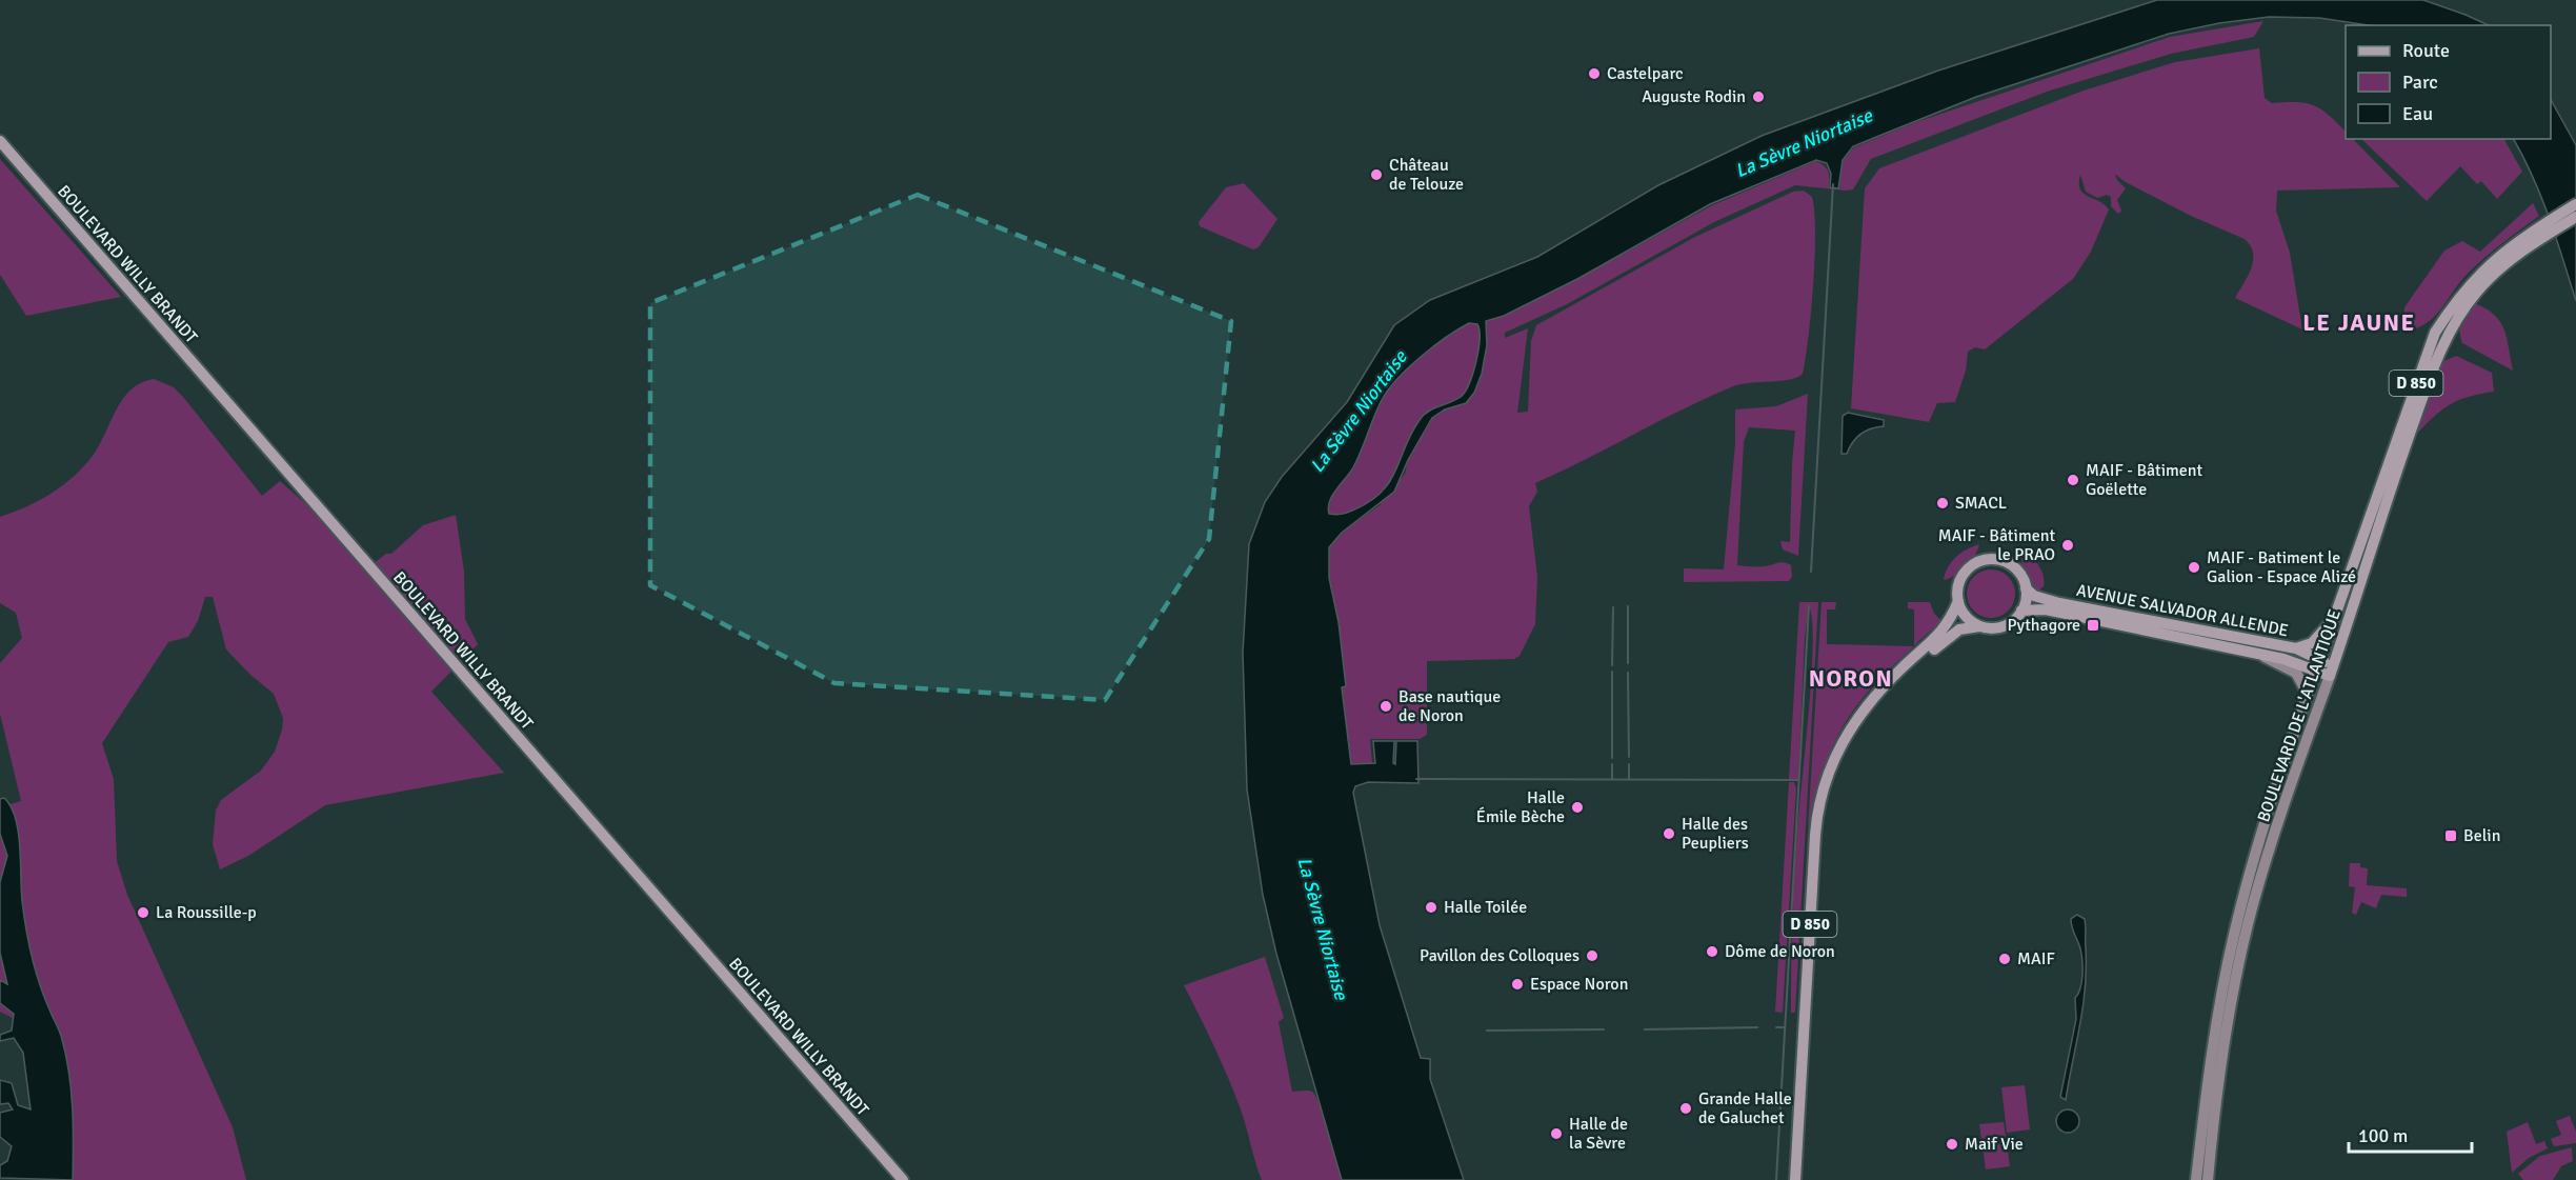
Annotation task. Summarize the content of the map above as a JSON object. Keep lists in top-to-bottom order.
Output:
{
  "streets": {
    "main road": [
      "BOULEVARD WILLY BRANDT",
      "D 850",
      "AVENUE SALVADOR ALLENDE",
      "BOULEVARD DE L'ATLANTIQUE"
    ]
  },
  "crossings": [
    ["D 850", "AVENUE SALVADOR ALLENDE"],
    ["AVENUE SALVADOR ALLENDE", "BOULEVARD DE L'ATLANTIQUE"]
  ],
  "districts": ["LE JAUNE", "NORON"],
  "water": ["La Sèvre Niortaise"],
  "places": {
    "other": [
      "Castelparc",
      "Auguste Rodin",
      "Château de Telouze",
      "MAIF - Bâtiment Goëlette",
      "SMACL",
      "MAIF - Bâtiment le PRAO",
      "MAIF - Batiment le Galion - Espace Alizé",
      "Base nautique de Noron",
      "Halle Émile Bèche",
      "Halle des Peupliers",
      "Halle Toilée",
      "La Roussille-p",
      "Dôme de Noron",
      "Pavillon des Colloques",
      "MAIF",
      "Espace Noron",
      "Grande Halle de Galuchet",
      "Halle de la Sèvre",
      "Maif Vie"
    ],
    "transit": ["Pythagore", "Belin"]
  },
  "legend": ["Route", "Parc", "Eau"],
  "scale_bar": "100 m"
}
